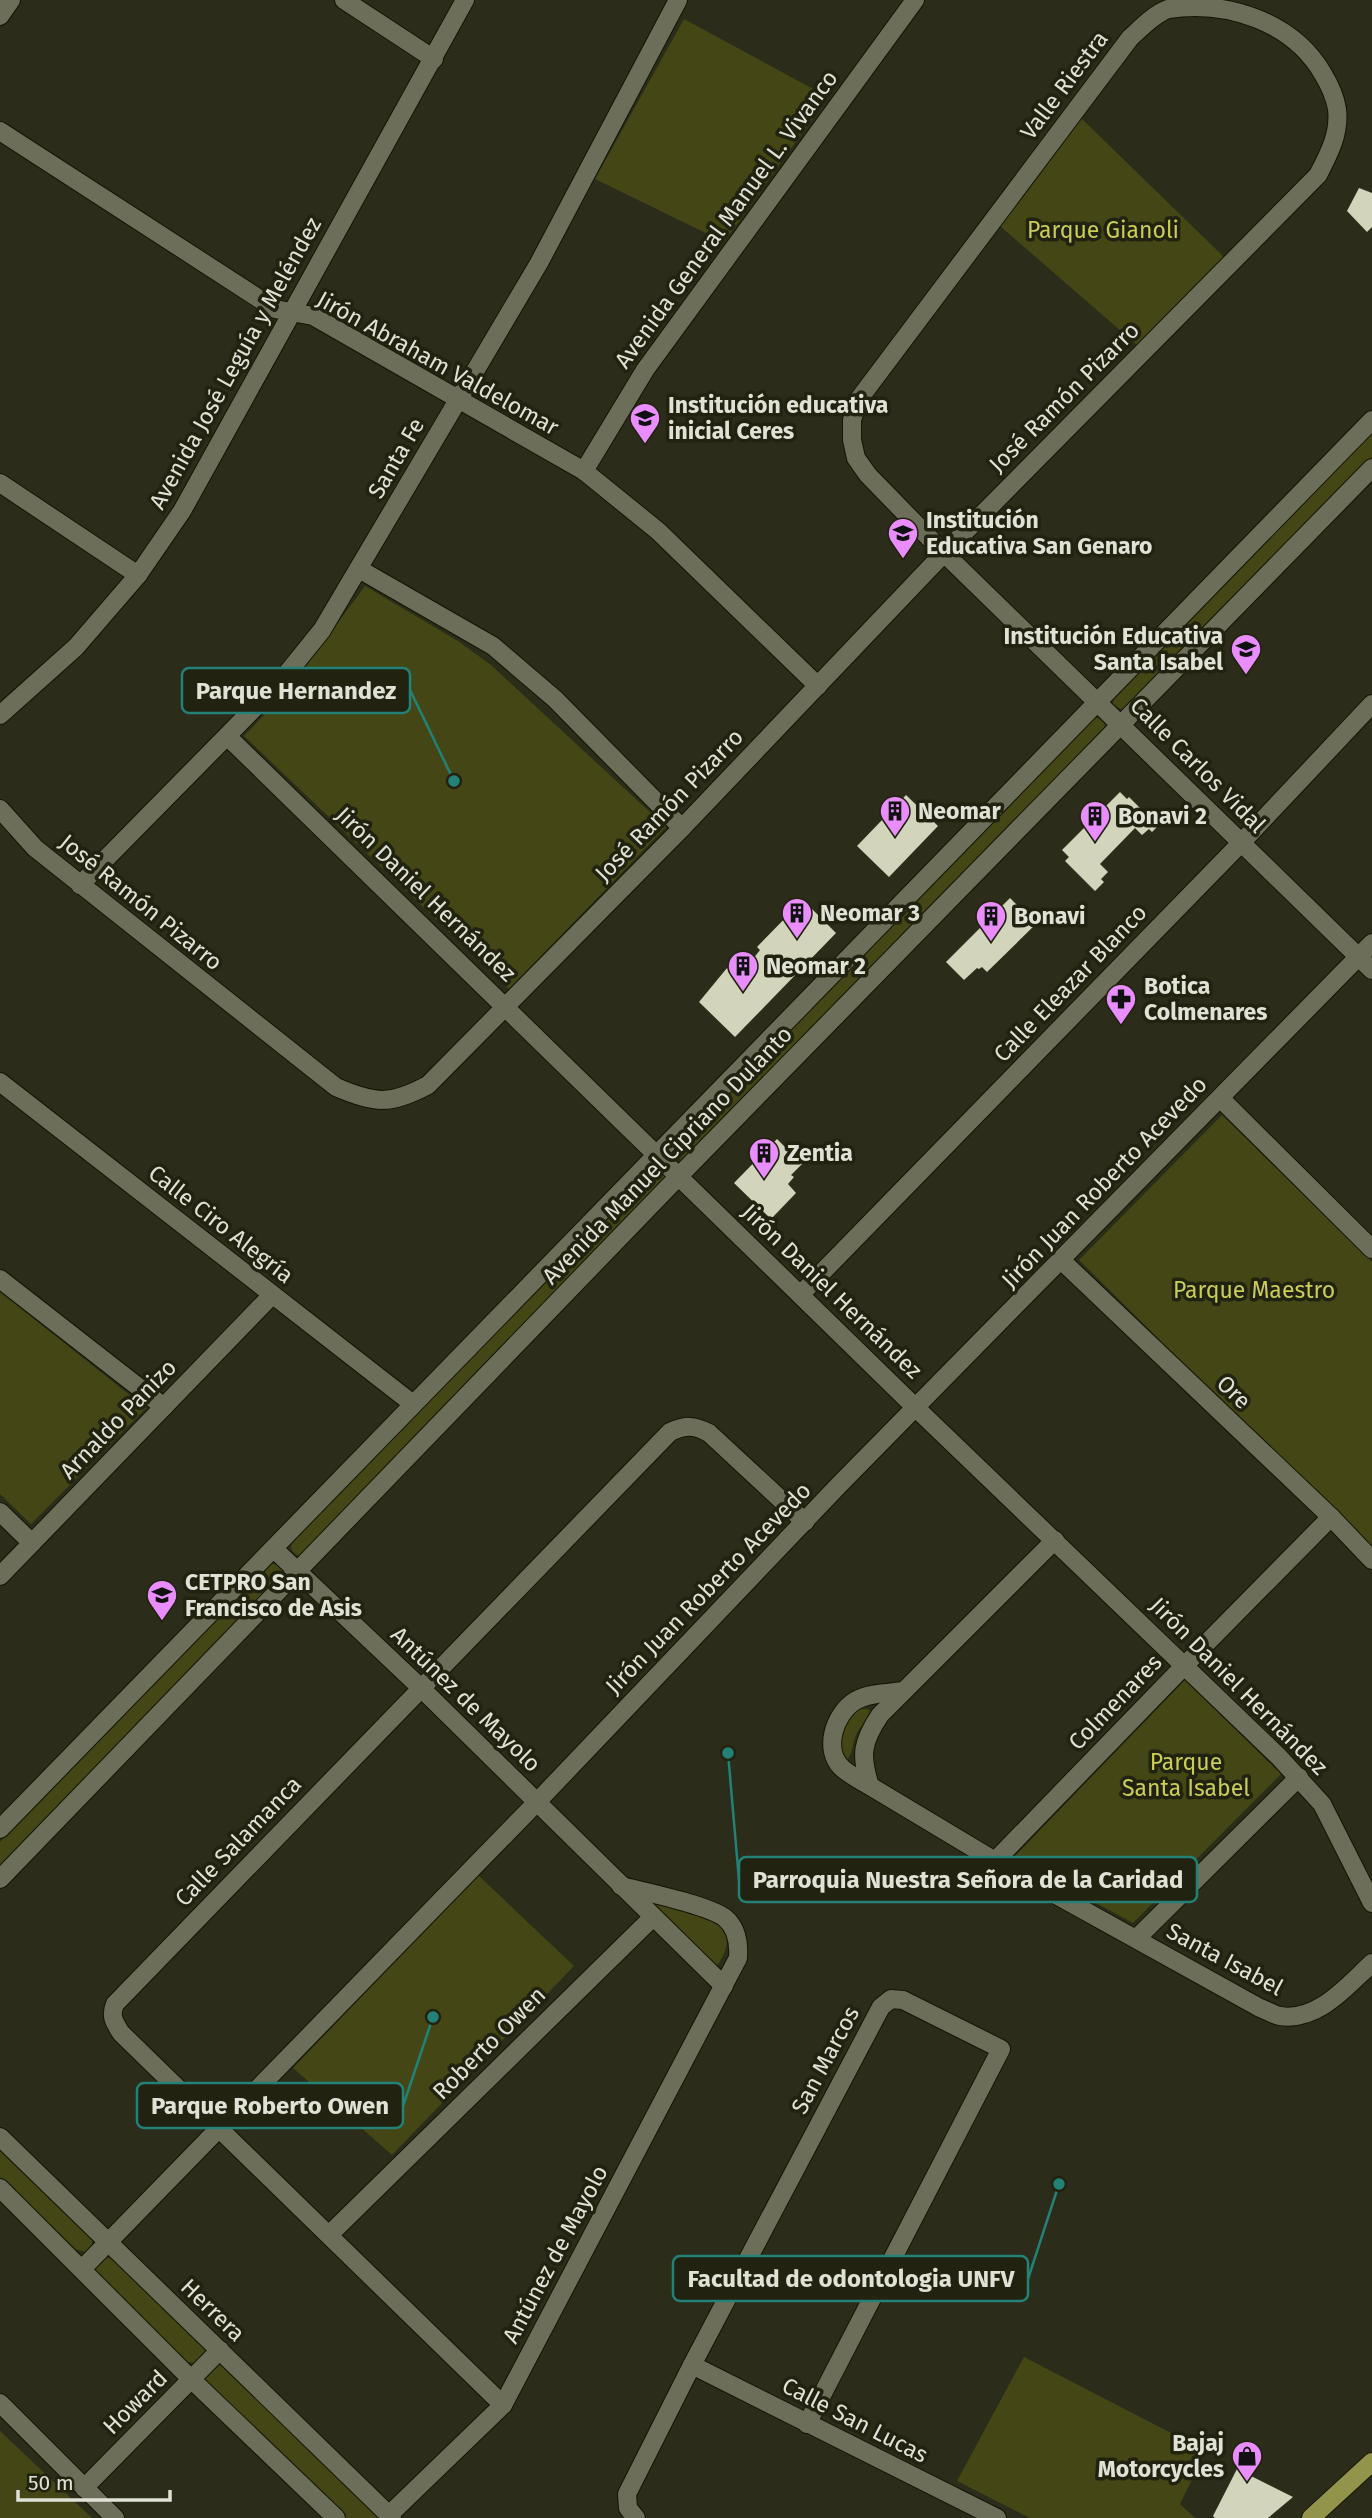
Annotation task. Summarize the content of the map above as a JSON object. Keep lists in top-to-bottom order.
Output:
{
  "streets": {
    "street": [
      "Valle Riestra",
      "Avenida General Manuel L. Vivanco",
      "Avenida José Leguía y Meléndez",
      "Jirón Abraham Valdelomar",
      "José Ramón Pizarro",
      "Santa Fe",
      "Calle Carlos Vidal",
      "Jirón Daniel Hernández",
      "Calle Eleazar Blanco",
      "Avenida Manuel Cipriano Dulanto",
      "Jirón Juan Roberto Acevedo",
      "Calle Ciro Alegría",
      "Ore",
      "Arnaldo Panizo",
      "Antúnez de Mayolo",
      "Colmenares",
      "Calle Salamanca",
      "Santa Isabel",
      "Roberto Owen",
      "San Marcos",
      "Herrera",
      "Howard",
      "Calle San Lucas"
    ]
  },
  "crossings": [
    ["Valle Riestra", "José Ramón Pizarro"],
    ["Valle Riestra", "Calle Carlos Vidal"],
    ["Avenida General Manuel L. Vivanco", "Jirón Abraham Valdelomar"],
    ["Avenida José Leguía y Meléndez", "Jirón Abraham Valdelomar"],
    ["Jirón Abraham Valdelomar", "José Ramón Pizarro"],
    ["Jirón Abraham Valdelomar", "Santa Fe"],
    ["José Ramón Pizarro", "Santa Fe"],
    ["José Ramón Pizarro", "Calle Carlos Vidal"],
    ["José Ramón Pizarro", "Jirón Daniel Hernández"],
    ["Santa Fe", "Jirón Daniel Hernández"],
    ["Calle Carlos Vidal", "Calle Eleazar Blanco"],
    ["Calle Carlos Vidal", "Avenida Manuel Cipriano Dulanto"],
    ["Calle Carlos Vidal", "Jirón Juan Roberto Acevedo"],
    ["Jirón Daniel Hernández", "Calle Eleazar Blanco"],
    ["Jirón Daniel Hernández", "Avenida Manuel Cipriano Dulanto"],
    ["Jirón Daniel Hernández", "Jirón Juan Roberto Acevedo"],
    ["Jirón Daniel Hernández", "Colmenares"],
    ["Avenida Manuel Cipriano Dulanto", "Calle Ciro Alegría"],
    ["Avenida Manuel Cipriano Dulanto", "Antúnez de Mayolo"],
    ["Jirón Juan Roberto Acevedo", "Ore"],
    ["Jirón Juan Roberto Acevedo", "Antúnez de Mayolo"],
    ["Jirón Juan Roberto Acevedo", "Calle Salamanca"],
    ["Jirón Juan Roberto Acevedo", "Herrera"],
    ["Calle Ciro Alegría", "Arnaldo Panizo"],
    ["Ore", "Colmenares"],
    ["Antúnez de Mayolo", "Calle Salamanca"],
    ["Antúnez de Mayolo", "Roberto Owen"],
    ["Antúnez de Mayolo", "Herrera"],
    ["Colmenares", "Santa Isabel"],
    ["Calle Salamanca", "Roberto Owen"],
    ["San Marcos", "Calle San Lucas"],
    ["Herrera", "Howard"]
  ],
  "parks": ["Parque Gianoli", "Parque Maestro", "Parque Santa Isabel"],
  "places": {
    "school or university": [
      "Institución educativa inicial Ceres",
      "Institución Educativa San Genaro",
      "Institución Educativa Santa Isabel",
      "CETPRO San Francisco de Asis"
    ],
    "other": [
      "Parque Hernandez",
      "Parroquia Nuestra Señora de la Caridad",
      "Parque Roberto Owen",
      "Facultad de odontologia UNFV"
    ],
    "building": [
      "Neomar",
      "Bonavi 2",
      "Neomar 3",
      "Bonavi",
      "Neomar 2",
      "Zentia"
    ],
    "pharmacy": ["Botica Colmenares"],
    "shop": ["Bajaj Motorcycles"]
  },
  "scale_bar": "50 m"
}
